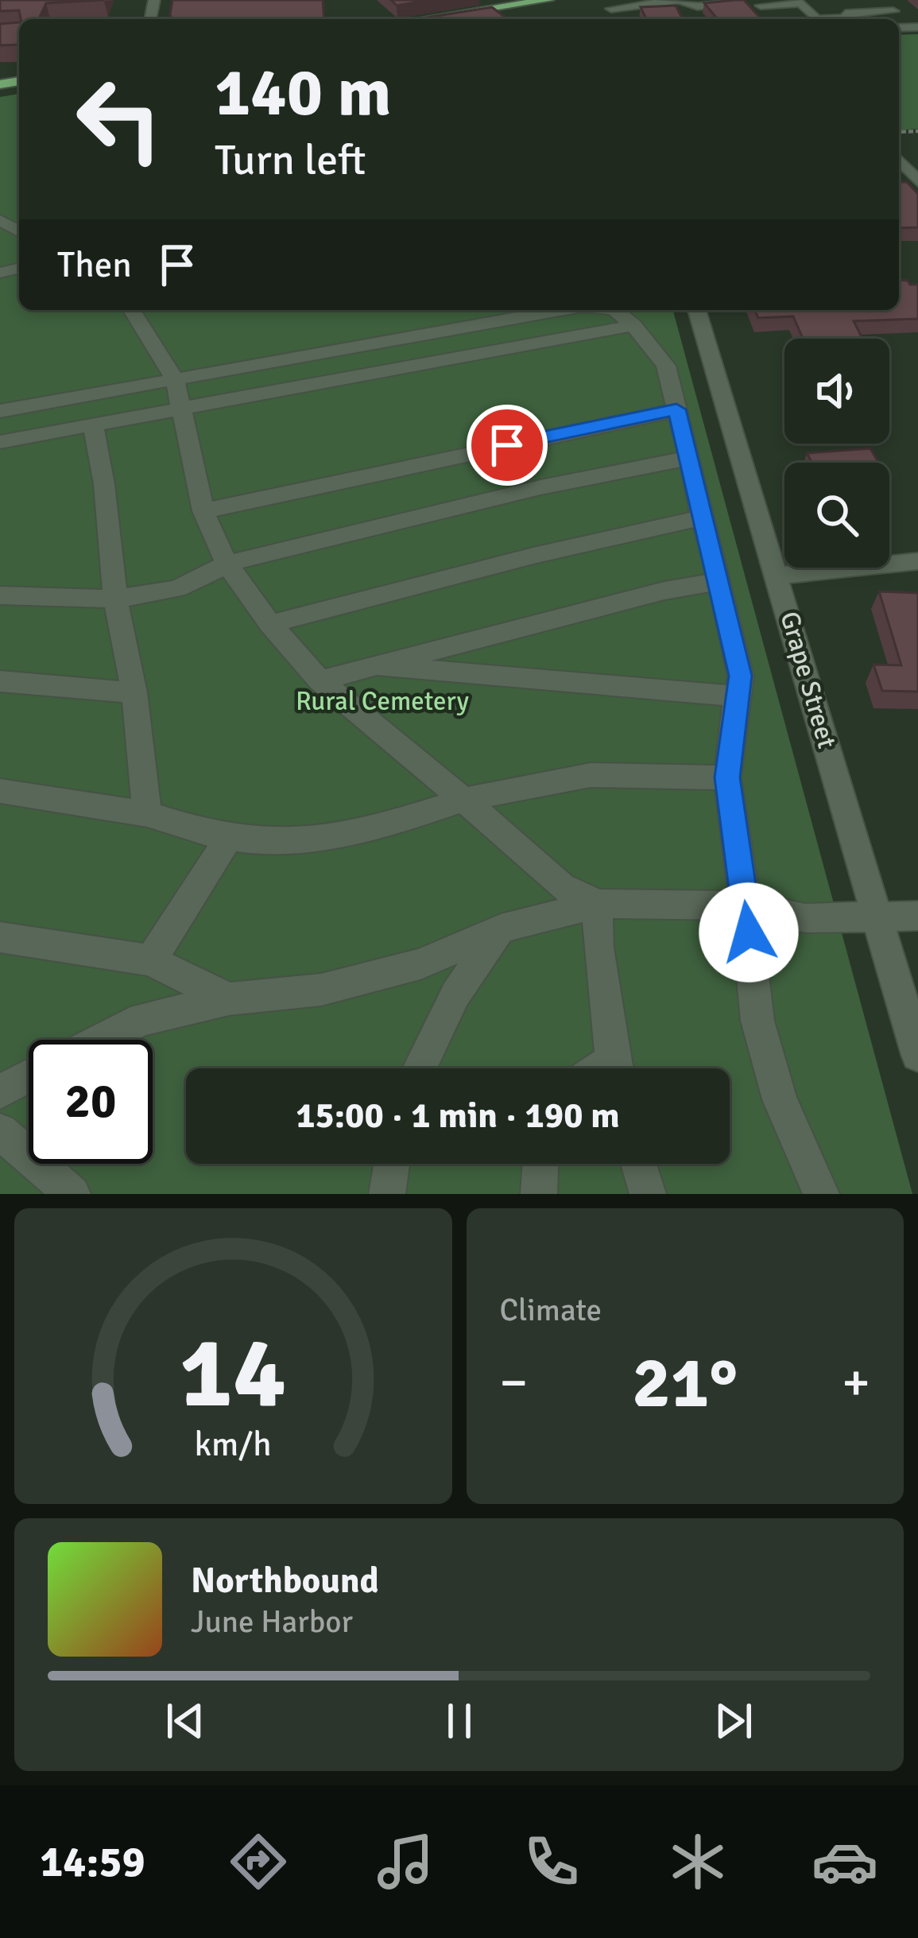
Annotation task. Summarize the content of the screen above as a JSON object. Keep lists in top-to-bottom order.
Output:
{
  "streets": {
    "street": ["Grape Street"]
  },
  "parks": ["Rural Cemetery"],
  "page": {
    "turn": ["140 m", "Turn left"],
    "then": "Then",
    "limit": "20",
    "trip": "15:00 · 1 min · 190 m",
    "tile": "Climate",
    "heat": ["−", "21°", "+"],
    "song": ["Northbound", "June Harbor"],
    "tabs": "14:59",
    "gauge": ["14", "km/h"]
  }
}
